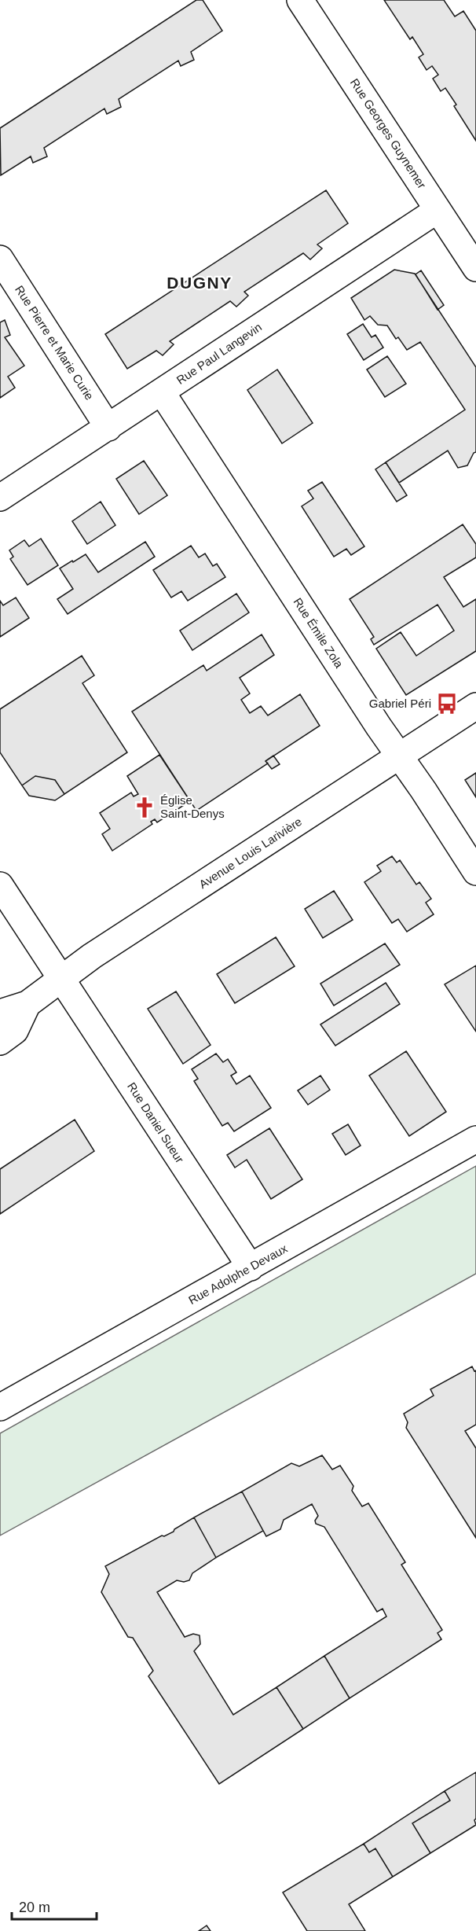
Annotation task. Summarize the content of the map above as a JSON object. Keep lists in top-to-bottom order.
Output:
{
  "streets": {
    "street": [
      "Rue Georges Guynemer",
      "Rue Pierre et Marie Curie",
      "Rue Paul Langevin",
      "Rue Émile Zola",
      "Avenue Louis Larivière",
      "Rue Daniel Sueur",
      "Rue Adolphe Devaux"
    ]
  },
  "crossings": [
    ["Rue Georges Guynemer", "Rue Paul Langevin"],
    ["Rue Pierre et Marie Curie", "Rue Paul Langevin"],
    ["Rue Paul Langevin", "Rue Émile Zola"],
    ["Rue Émile Zola", "Avenue Louis Larivière"],
    ["Avenue Louis Larivière", "Rue Daniel Sueur"],
    ["Rue Daniel Sueur", "Rue Adolphe Devaux"]
  ],
  "districts": ["DUGNY"],
  "places": {
    "bus stop": ["Gabriel Péri"],
    "church": ["Église Saint-Denys"]
  },
  "scale_bar": "20 m"
}
